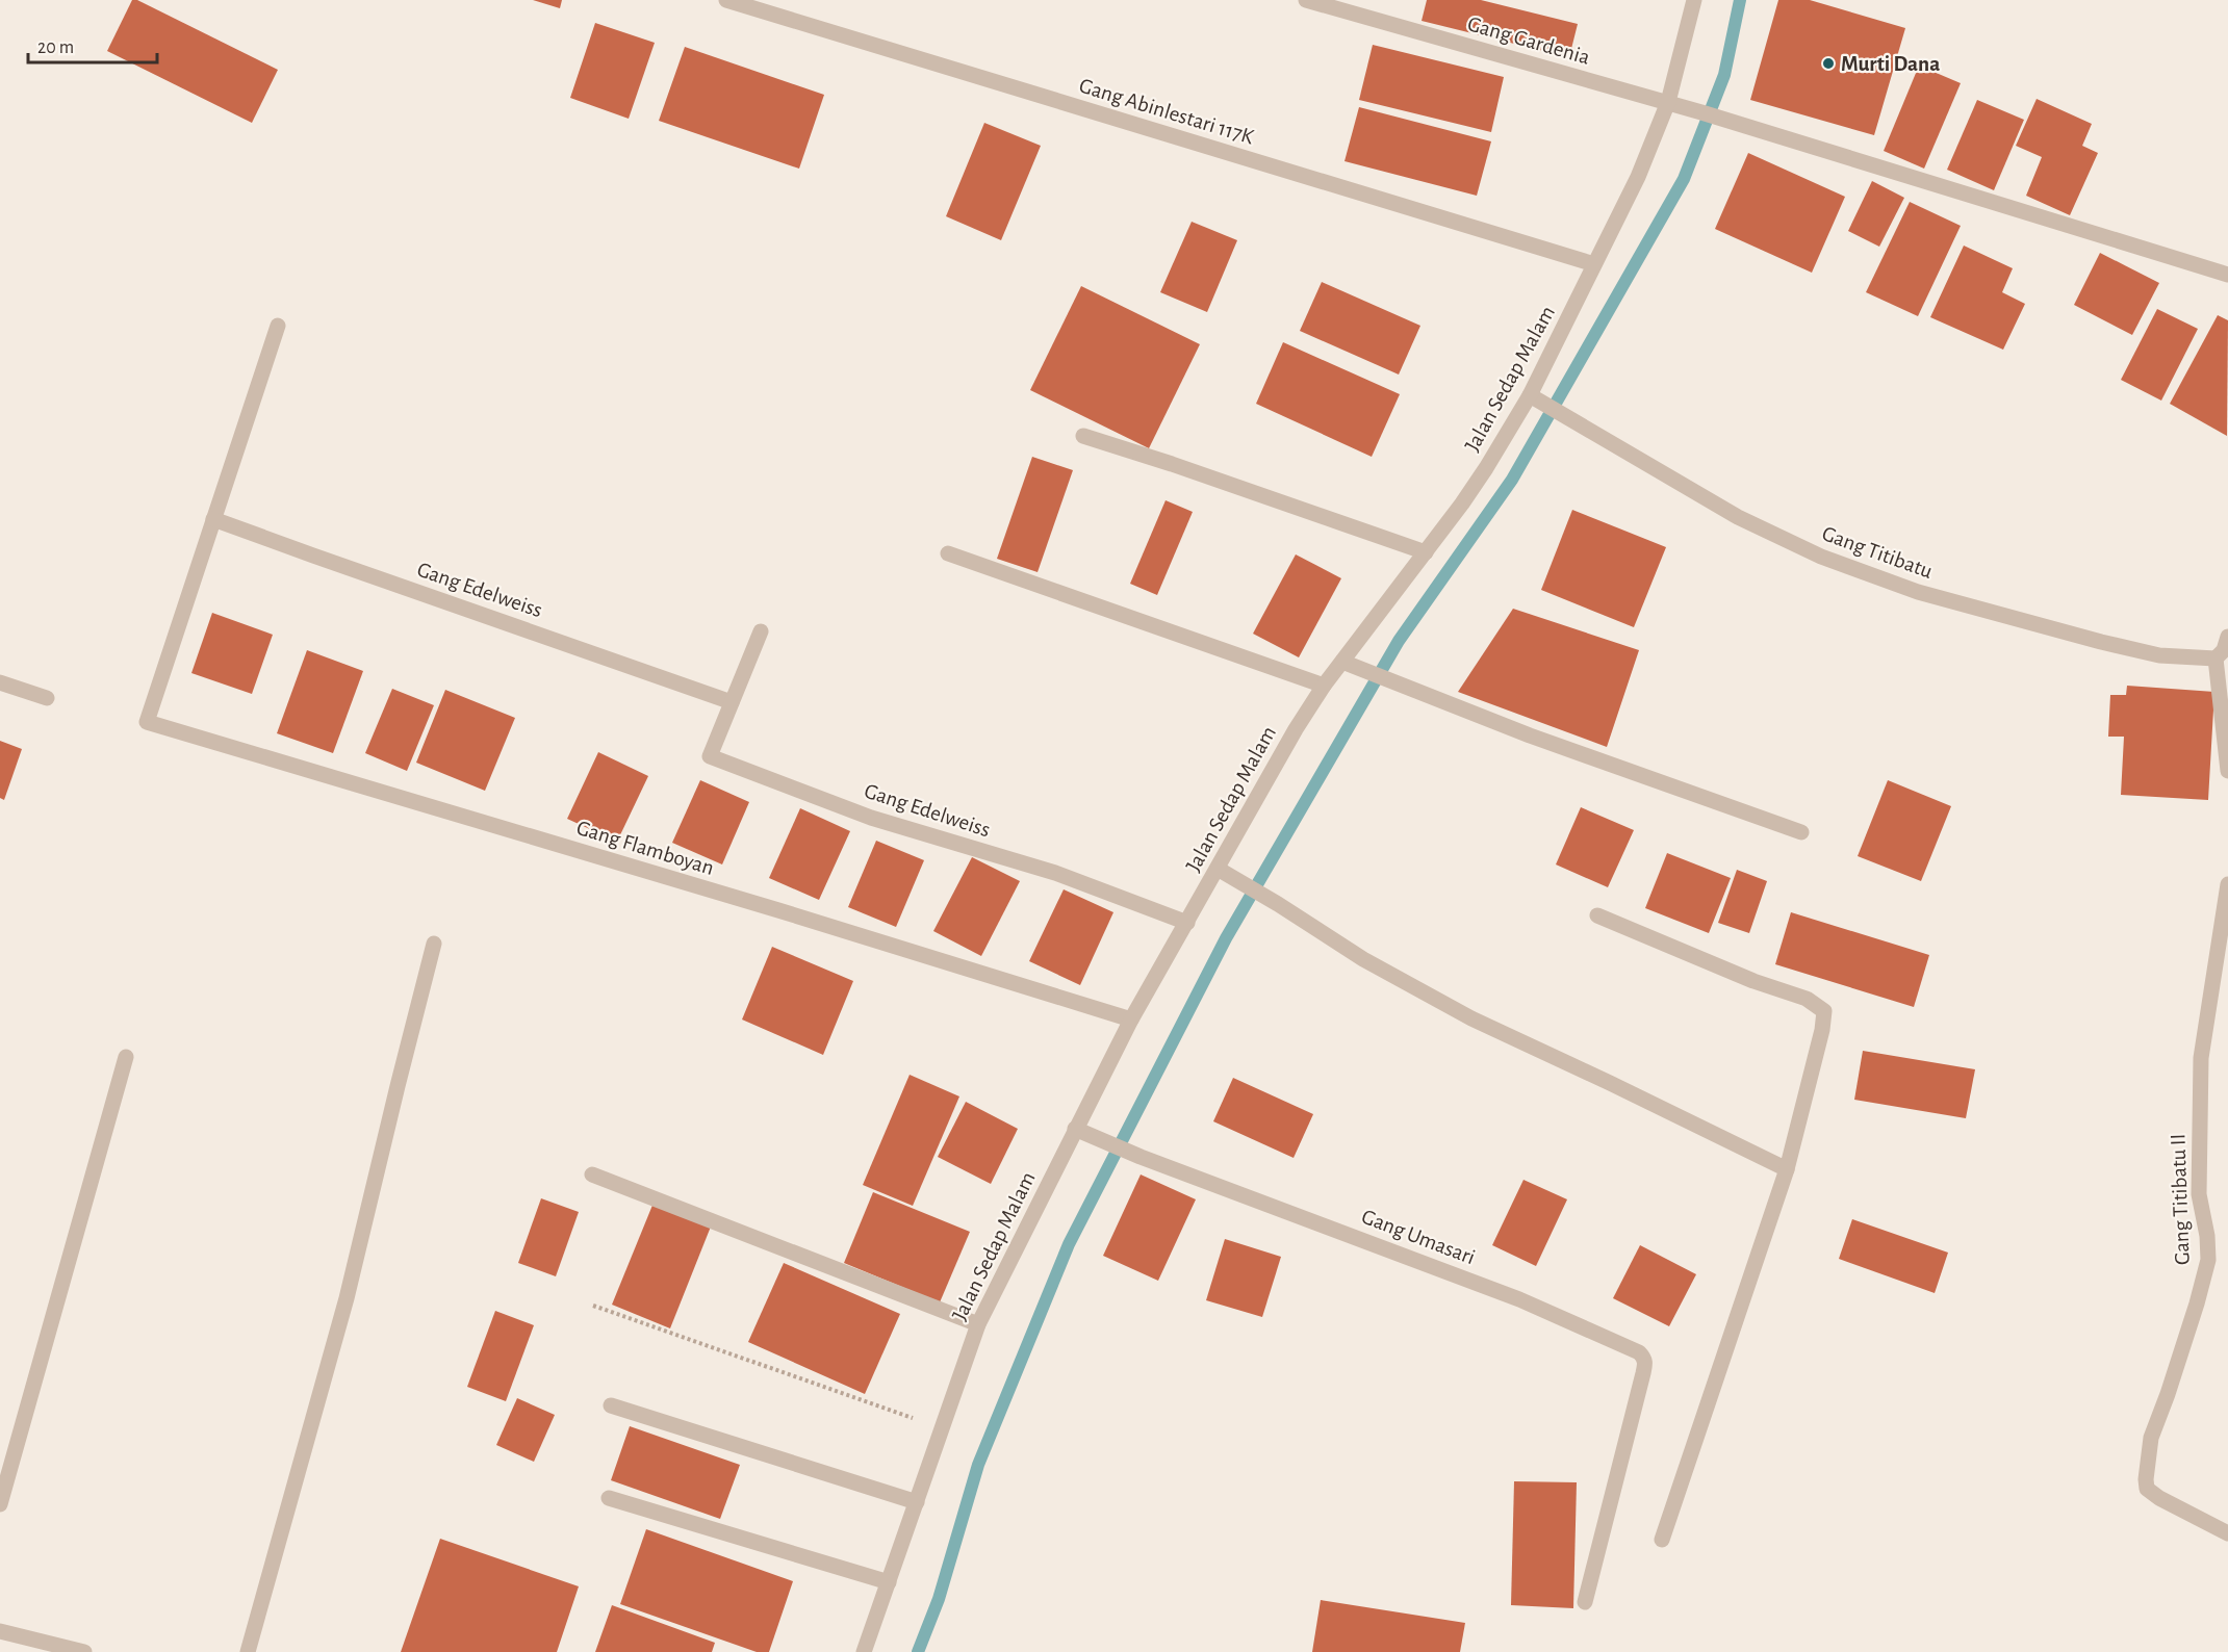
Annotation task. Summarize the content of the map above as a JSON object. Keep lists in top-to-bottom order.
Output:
{
  "streets": {
    "street": [
      "Gang Gardenia",
      "Gang Abinlestari 117K",
      "Jalan Sedap Malam",
      "Gang Titibatu",
      "Gang Edelweiss",
      "Gang Flamboyan",
      "Gang Titibatu II",
      "Gang Umasari"
    ]
  },
  "crossings": [
    ["Gang Gardenia", "Jalan Sedap Malam"],
    ["Gang Abinlestari 117K", "Jalan Sedap Malam"],
    ["Jalan Sedap Malam", "Gang Titibatu"],
    ["Jalan Sedap Malam", "Gang Edelweiss"],
    ["Jalan Sedap Malam", "Gang Flamboyan"],
    ["Jalan Sedap Malam", "Gang Umasari"],
    ["Gang Edelweiss", "Gang Flamboyan"]
  ],
  "places": ["Murti Dana"],
  "scale_bar": "20 m"
}
